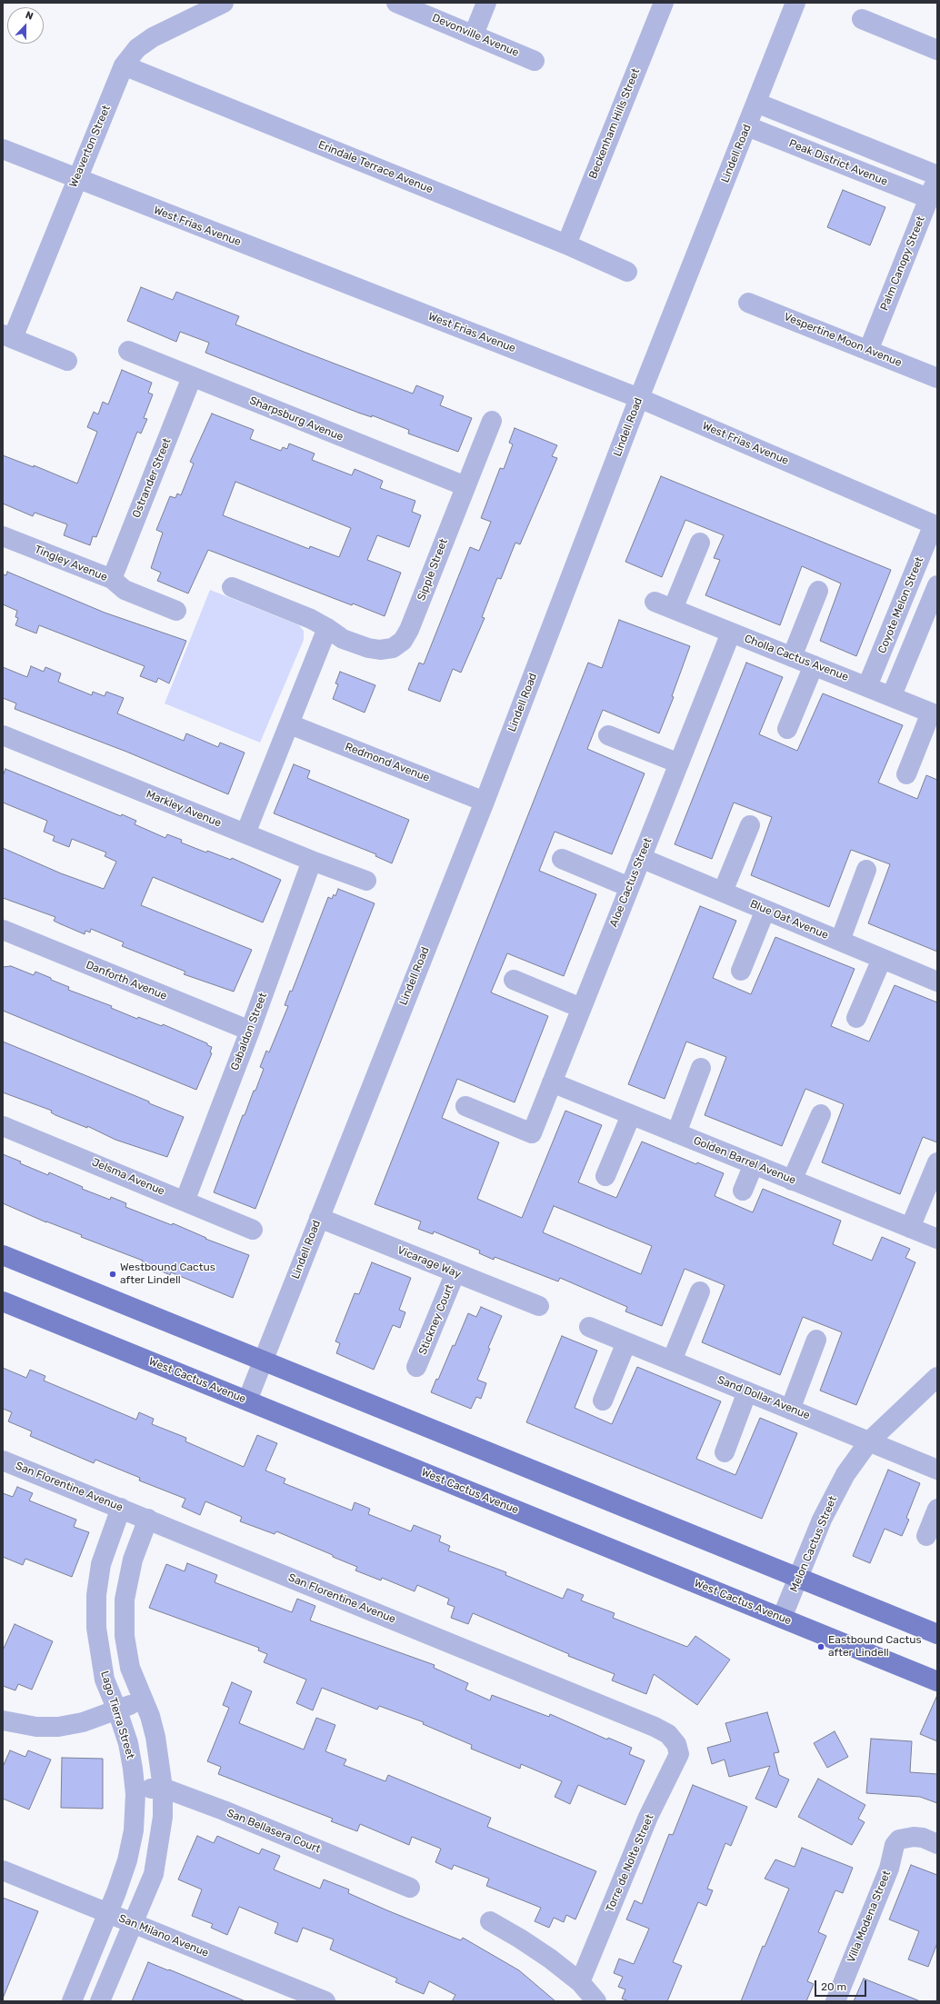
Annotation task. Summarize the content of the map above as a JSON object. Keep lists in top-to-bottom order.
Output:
{
  "streets": {
    "main road": ["West Cactus Avenue"],
    "street": [
      "Devonville Avenue",
      "Beckenham Hills Street",
      "Weaverton Street",
      "Lindell Road",
      "Peak District Avenue",
      "Erindale Terrace Avenue",
      "West Frias Avenue",
      "Palm Canopy Street",
      "Vespertine Moon Avenue",
      "Sharpsburg Avenue",
      "Ostrander Street",
      "Tingley Avenue",
      "Sipple Street",
      "Coyote Melon Street",
      "Cholla Cactus Avenue",
      "Redmond Avenue",
      "Markley Avenue",
      "Aloe Cactus Street",
      "Blue Oat Avenue",
      "Danforth Avenue",
      "Gabaldon Street",
      "Golden Barrel Avenue",
      "Jelsma Avenue",
      "Vicarage Way",
      "Stickney Court",
      "Sand Dollar Avenue",
      "San Florentine Avenue",
      "Melon Cactus Street",
      "Lago Tierra Street",
      "San Bellasera Court",
      "Torre de Nolte Street",
      "Villa Modena Street",
      "San Milano Avenue"
    ]
  },
  "crossings": [
    ["Beckenham Hills Street", "Erindale Terrace Avenue"],
    ["Weaverton Street", "Erindale Terrace Avenue"],
    ["Weaverton Street", "West Frias Avenue"],
    ["Lindell Road", "Peak District Avenue"],
    ["Lindell Road", "West Frias Avenue"],
    ["Lindell Road", "Redmond Avenue"],
    ["Lindell Road", "Vicarage Way"],
    ["Lindell Road", "West Cactus Avenue"],
    ["Peak District Avenue", "Palm Canopy Street"],
    ["West Frias Avenue", "Coyote Melon Street"],
    ["Palm Canopy Street", "Vespertine Moon Avenue"],
    ["Sharpsburg Avenue", "Ostrander Street"],
    ["Sharpsburg Avenue", "Sipple Street"],
    ["Ostrander Street", "Tingley Avenue"],
    ["Coyote Melon Street", "Cholla Cactus Avenue"],
    ["Cholla Cactus Avenue", "Aloe Cactus Street"],
    ["Markley Avenue", "Gabaldon Street"],
    ["Aloe Cactus Street", "Blue Oat Avenue"],
    ["Aloe Cactus Street", "Golden Barrel Avenue"],
    ["Danforth Avenue", "Gabaldon Street"],
    ["Gabaldon Street", "Jelsma Avenue"],
    ["Vicarage Way", "Stickney Court"],
    ["West Cactus Avenue", "Melon Cactus Street"],
    ["Sand Dollar Avenue", "Melon Cactus Street"],
    ["San Florentine Avenue", "Lago Tierra Street"],
    ["San Florentine Avenue", "Torre de Nolte Street"],
    ["Lago Tierra Street", "San Bellasera Court"],
    ["Lago Tierra Street", "San Milano Avenue"]
  ],
  "places": ["Westbound Cactus after Lindell", "Eastbound Cactus after Lindell"],
  "scale_bar": "20 m",
  "north": "top"
}
